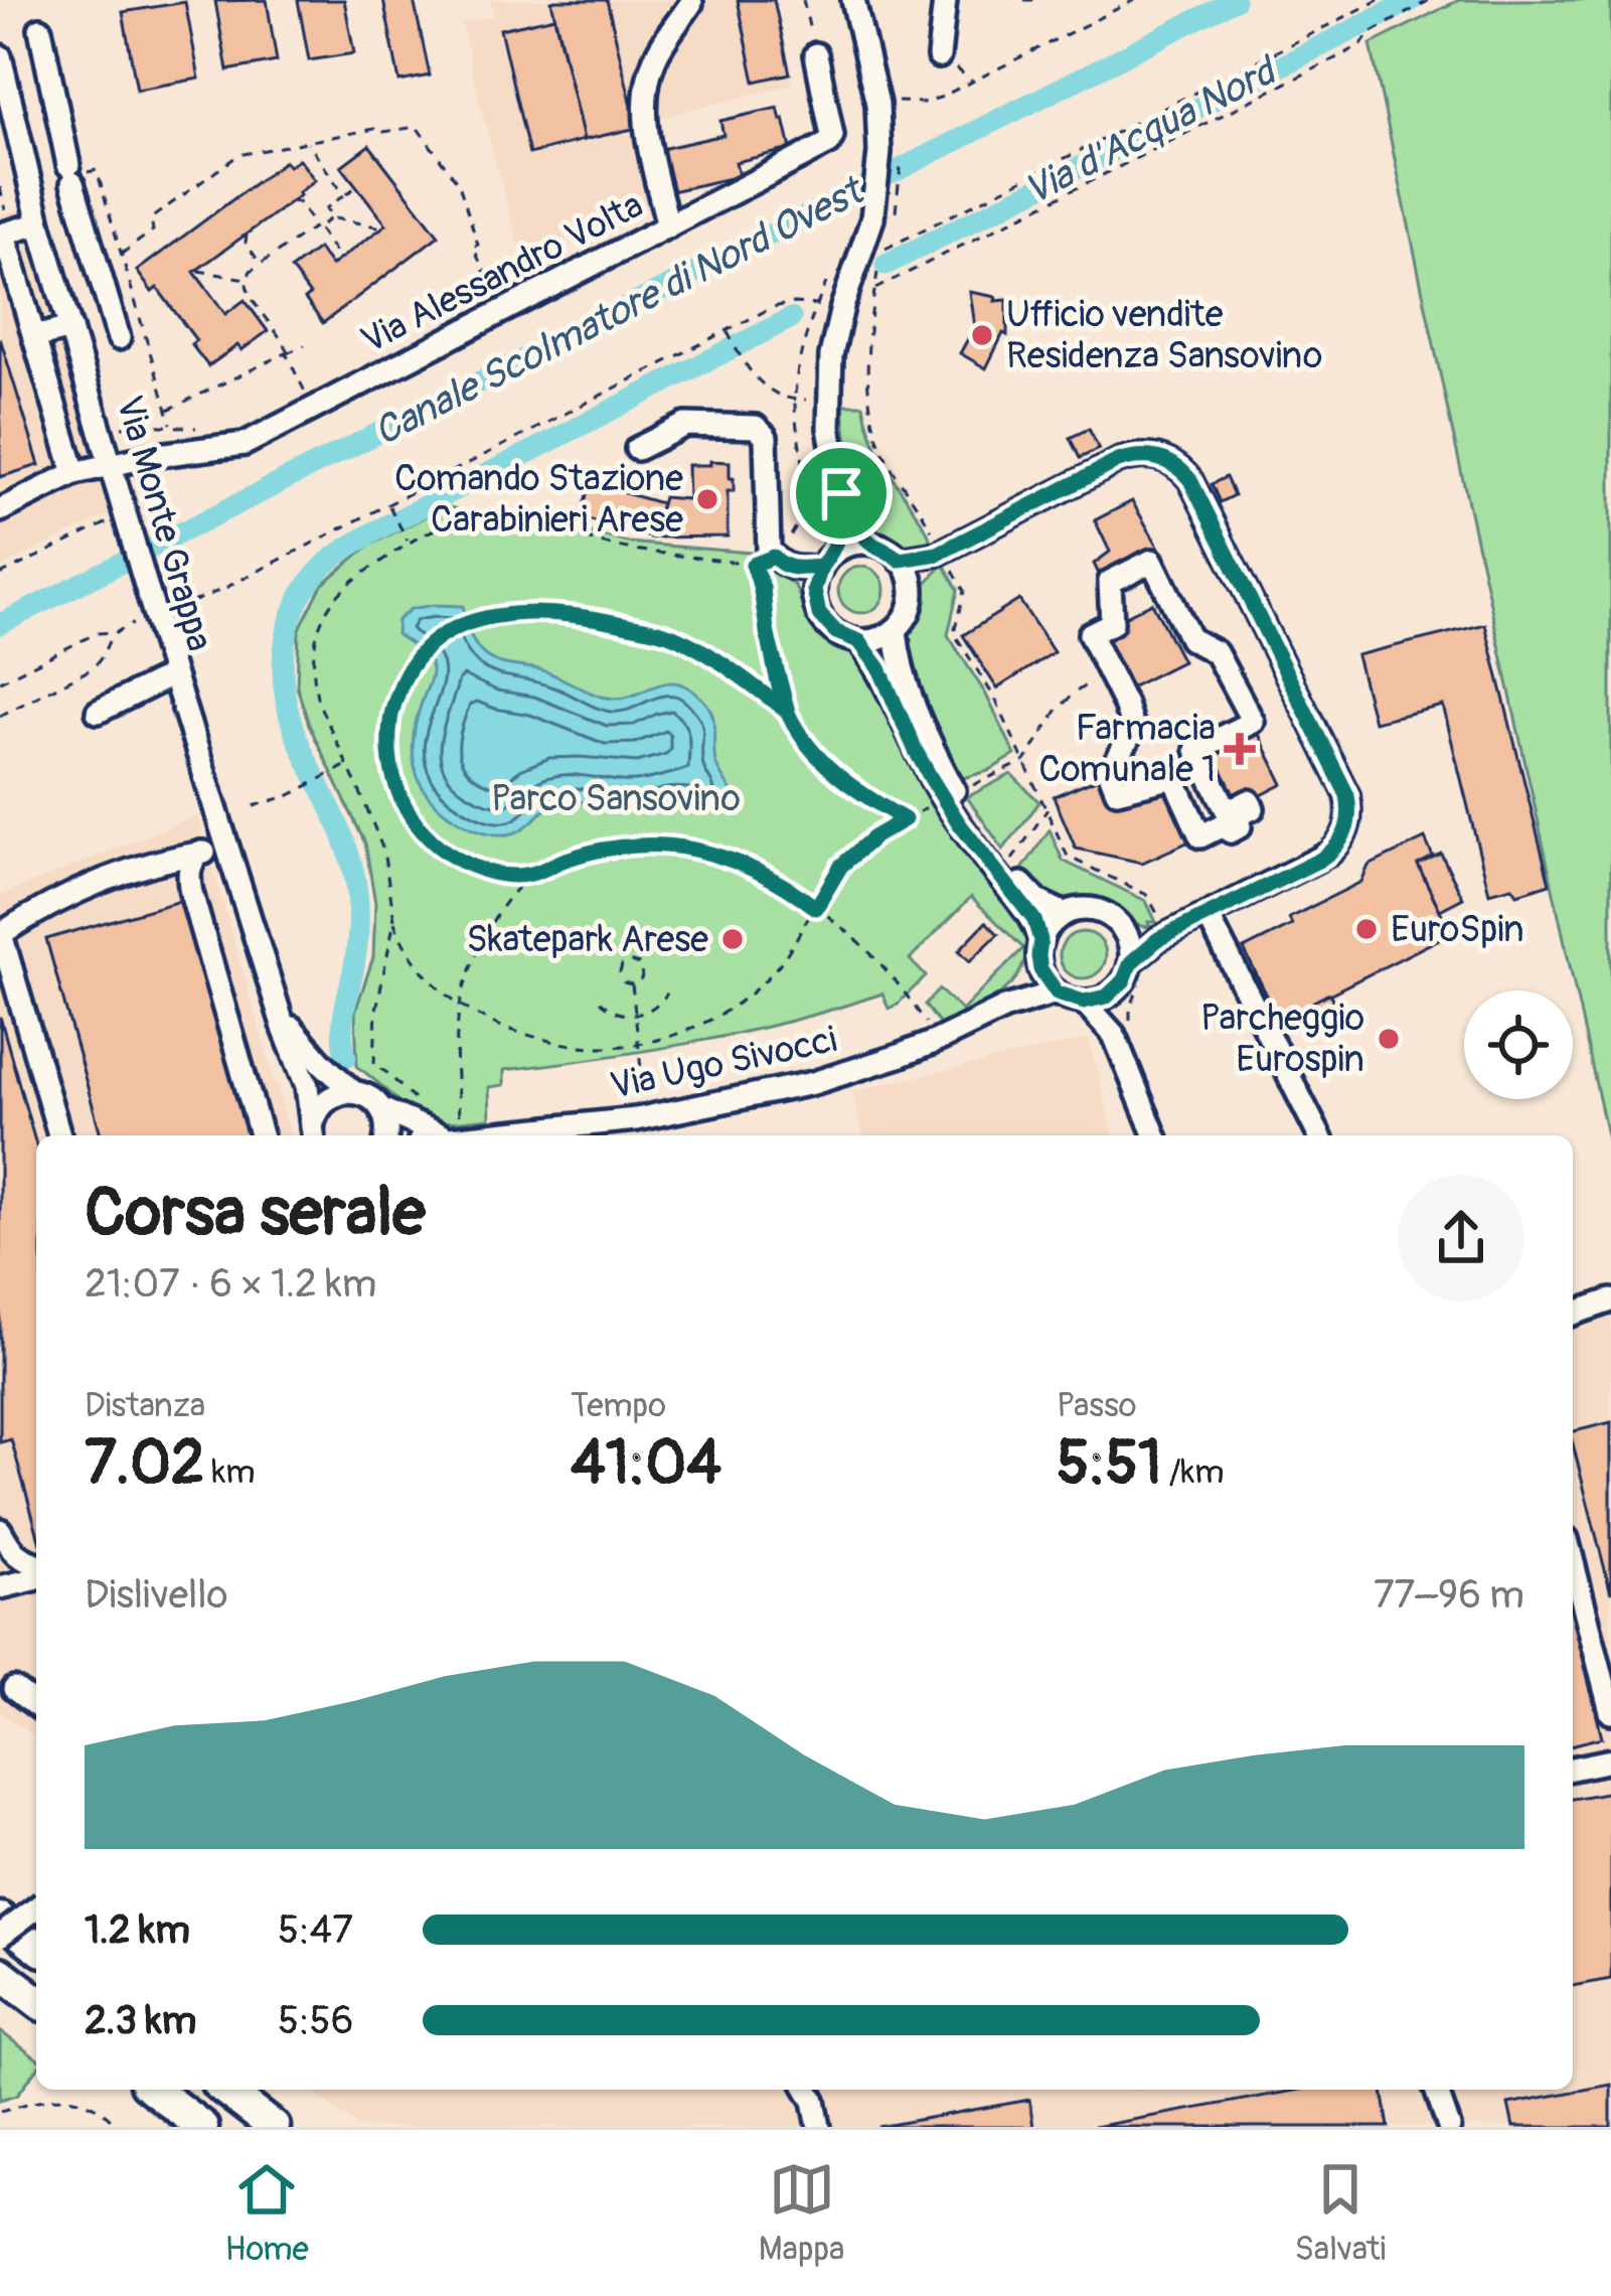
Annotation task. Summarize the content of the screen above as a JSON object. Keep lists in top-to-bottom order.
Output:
{
  "streets": {
    "street": ["Via Alessandro Volta", "Via Monte Grappa", "Via Ugo Sivocci"]
  },
  "crossings": [
    ["Via Alessandro Volta", "Via Monte Grappa"],
    ["Via Monte Grappa", "Via Ugo Sivocci"]
  ],
  "water": ["Via d'Acqua Nord", "Canale Scolmatore di Nord Ovest"],
  "parks": ["Parco Sansovino"],
  "places": {
    "other": [
      "Ufficio vendite Residenza Sansovino",
      "Comando Stazione Carabinieri Arese",
      "EuroSpin",
      "Skatepark Arese",
      "Parcheggio Eurospin"
    ],
    "health": ["Farmacia Comunale 1"]
  },
  "page": {
    "heading": ["Corsa serale", "21:07 · 6 × 1.2 km"],
    "stats": [
      ["Distanza", "7.02 km"],
      ["Tempo", "41:04"],
      ["Passo", "5:51 /km"]
    ],
    "chart": ["Dislivello", "77–96 m"],
    "list": [
      {
        "name": "1.2 km",
        "note": "5:47"
      },
      {
        "name": "2.3 km",
        "note": "5:56"
      }
    ],
    "tabs": ["Home", "Mappa", "Salvati"]
  }
}
